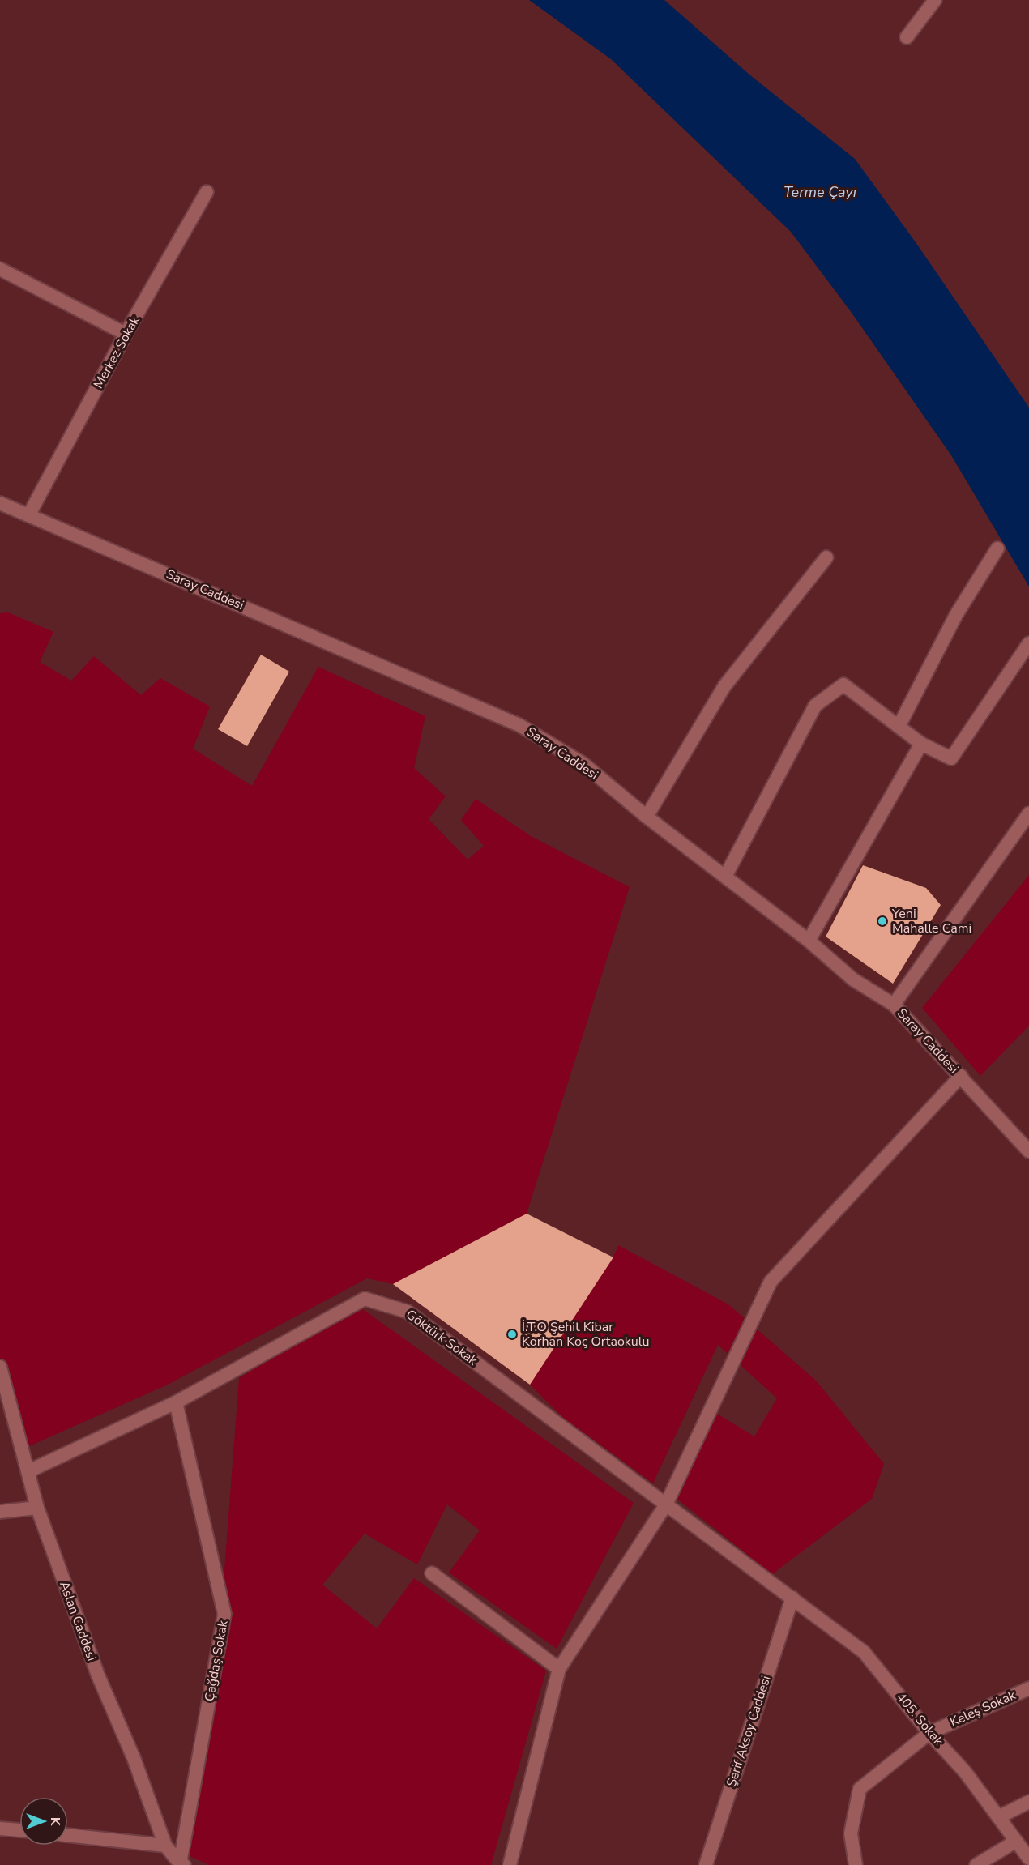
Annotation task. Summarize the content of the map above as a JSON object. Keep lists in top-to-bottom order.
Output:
{
  "streets": {
    "street": [
      "Merkez Sokak",
      "Saray Caddesi",
      "Göktürk Sokak",
      "Aslan Caddesi",
      "Çağdaş Sokak",
      "Keleş Sokak",
      "405. Sokak",
      "Şerif Aksoy Caddesi"
    ]
  },
  "crossings": [
    ["Merkez Sokak", "Saray Caddesi"],
    ["Göktürk Sokak", "Aslan Caddesi"],
    ["Göktürk Sokak", "Çağdaş Sokak"],
    ["Göktürk Sokak", "405. Sokak"],
    ["Göktürk Sokak", "Şerif Aksoy Caddesi"],
    ["Aslan Caddesi", "Çağdaş Sokak"],
    ["Keleş Sokak", "405. Sokak"],
    ["405. Sokak", "Şerif Aksoy Caddesi"]
  ],
  "water": ["Terme Çayı"],
  "places": ["Yeni Mahalle Cami", "İ.T.O Şehit Kibar Korhan Koç Ortaokulu"],
  "north": "right"
}
